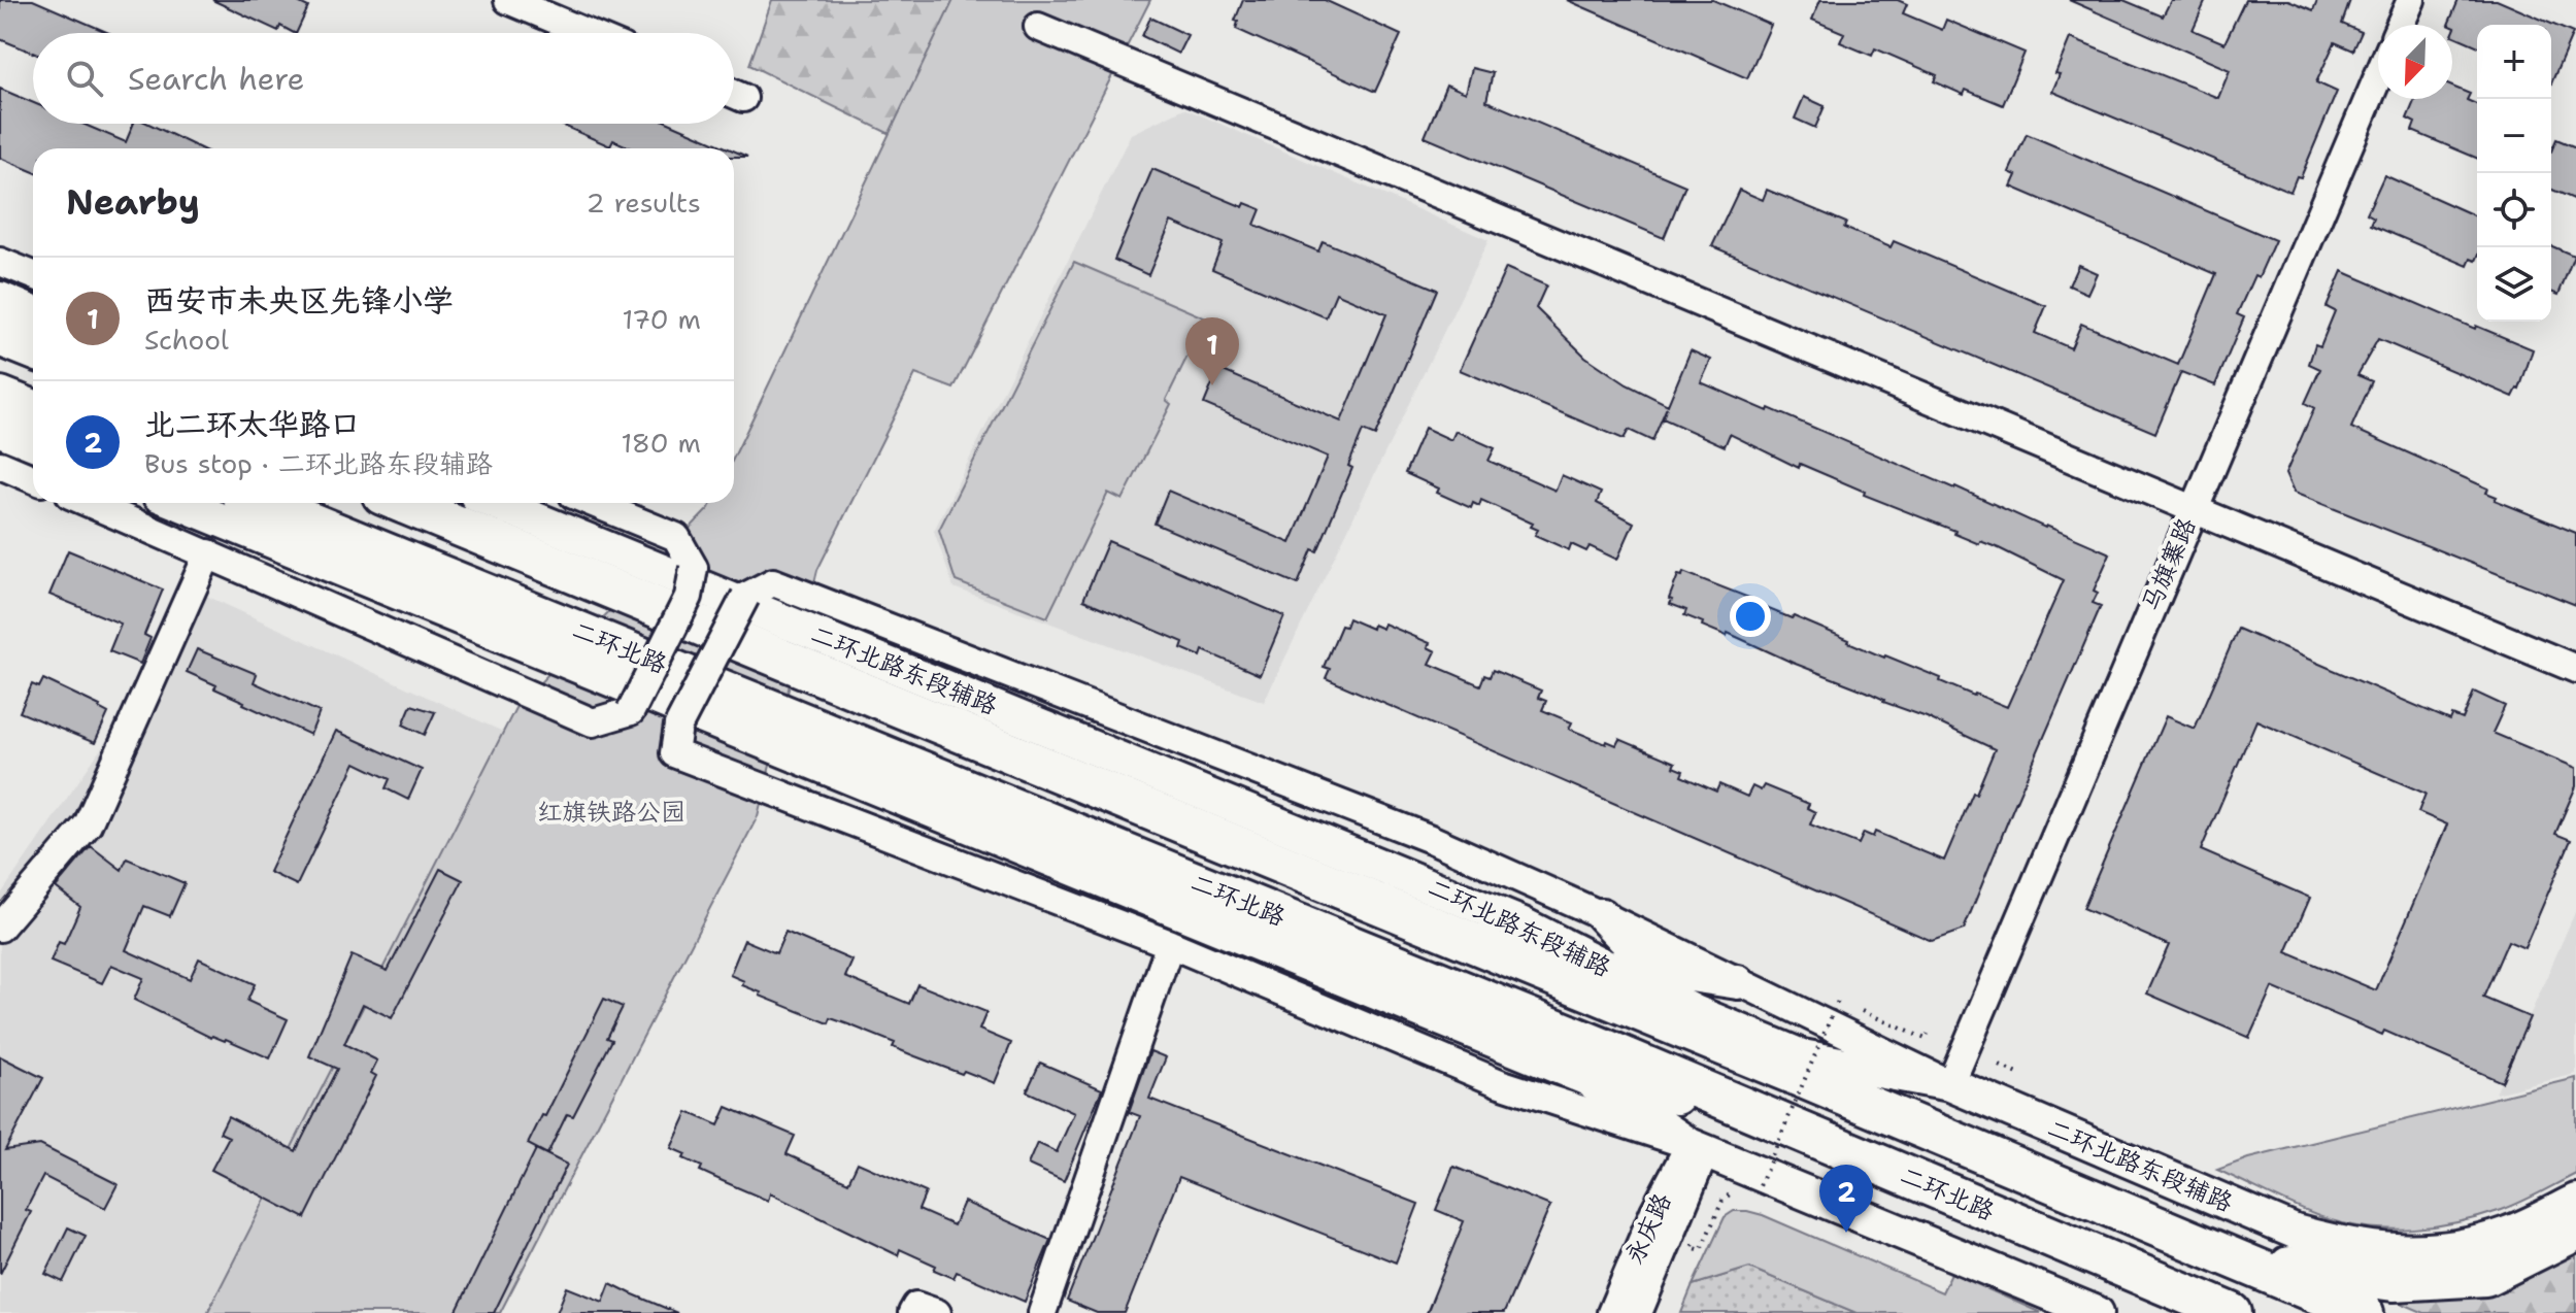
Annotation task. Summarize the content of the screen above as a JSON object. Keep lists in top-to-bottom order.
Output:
{
  "streets": {
    "highway": ["二环北路"],
    "main road": ["二环北路东段辅路"],
    "street": ["马旗寨路", "永庆路"]
  },
  "crossings": [
    ["马旗寨路", "二环北路东段辅路"]
  ],
  "parks": ["红旗铁路公园"],
  "north": "bottom left",
  "page": {
    "map_buttons": ["+", "−"],
    "search": "Search here",
    "heading": ["Nearby", "2 results"],
    "list": [
      {
        "mark": "1",
        "name": "西安市未央区先锋小学",
        "note": "School",
        "value": "170 m"
      },
      {
        "mark": "2",
        "name": "北二环太华路口",
        "note": "Bus stop · 二环北路东段辅路",
        "value": "180 m"
      }
    ],
    "pins": ["1", "2"]
  }
}
